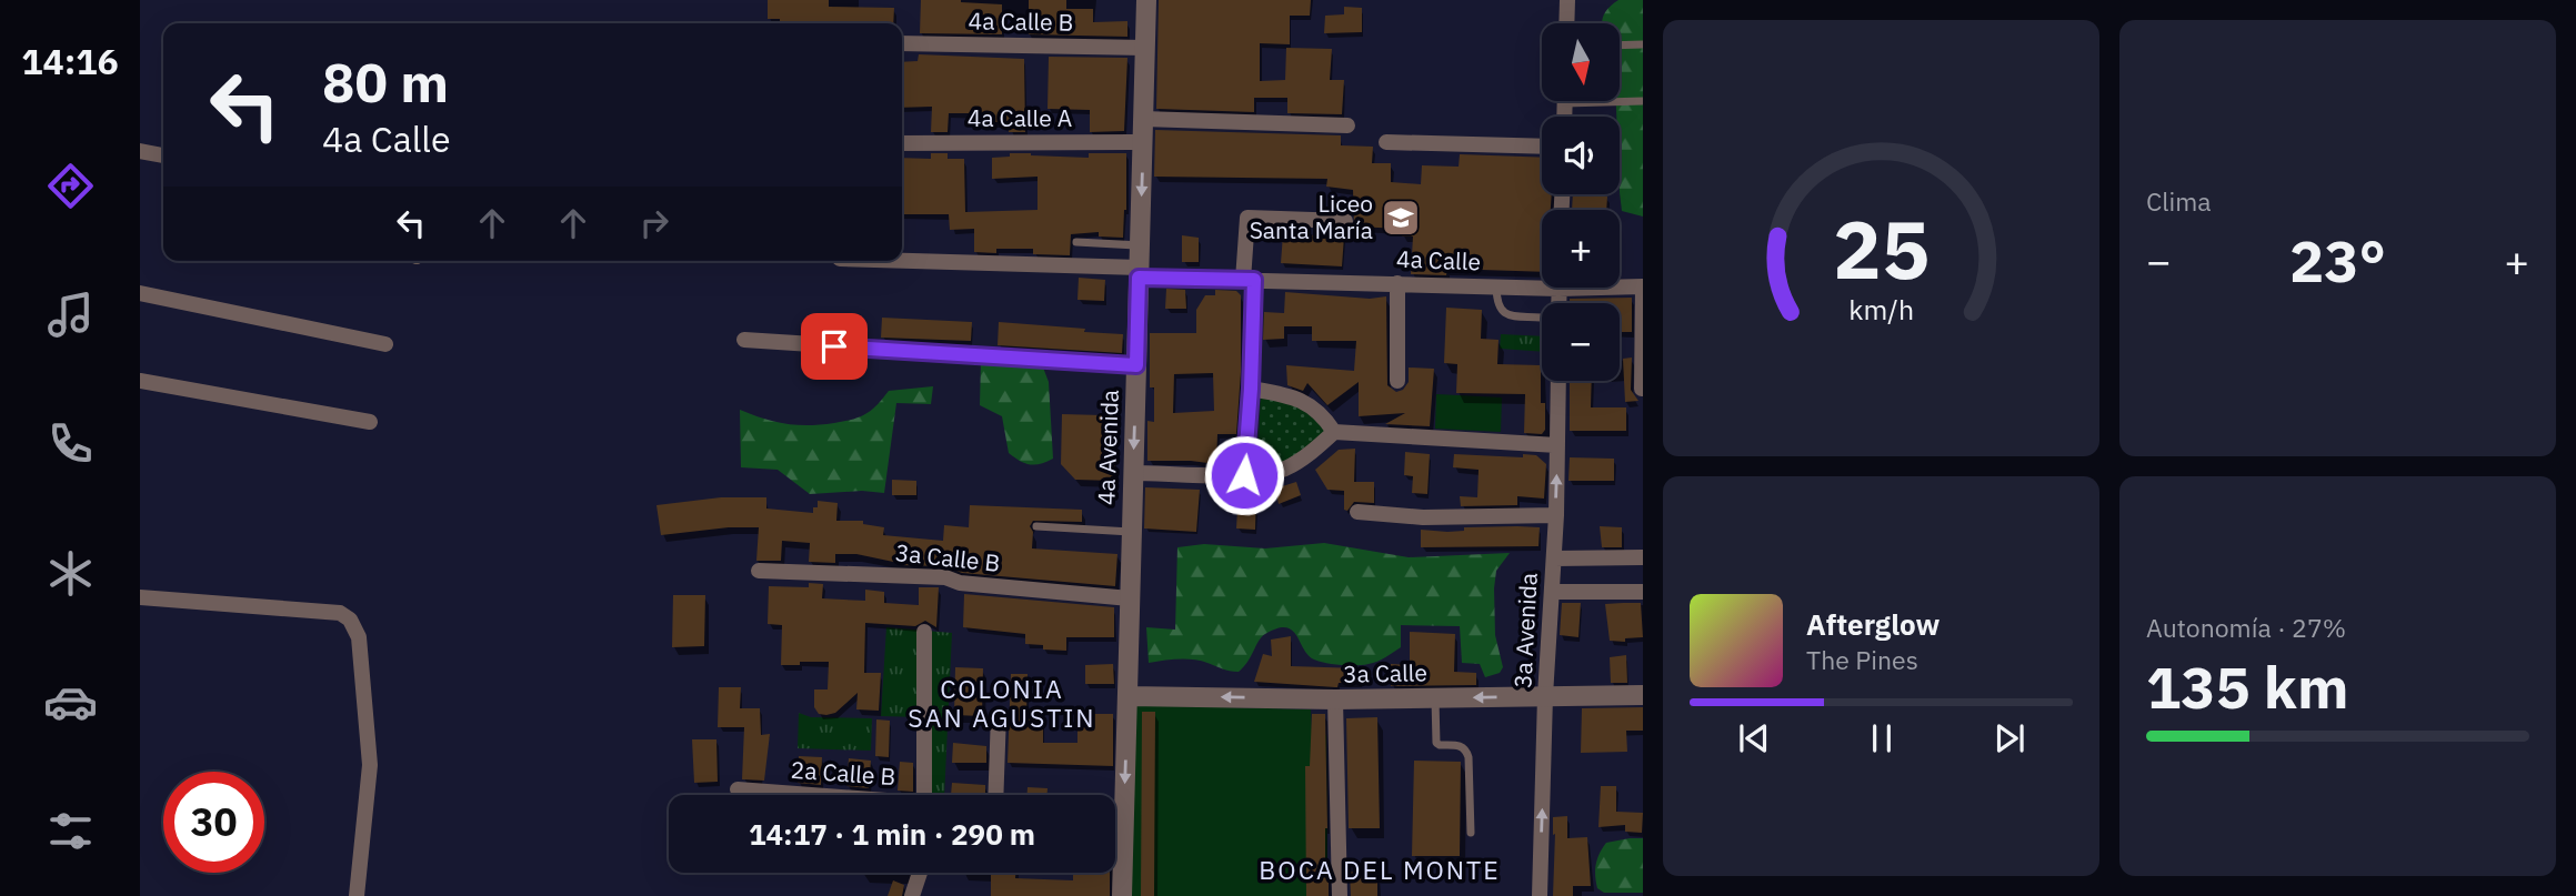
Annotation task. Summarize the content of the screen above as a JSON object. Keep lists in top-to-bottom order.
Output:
{
  "streets": {
    "street": [
      "4a Calle B",
      "4a Calle A",
      "4a Calle",
      "4a Avenida",
      "3a Calle B",
      "3a Avenida",
      "3a Calle",
      "2a Calle B"
    ]
  },
  "crossings": [
    ["4a Calle B", "4a Avenida"],
    ["4a Calle A", "4a Avenida"],
    ["4a Calle", "4a Avenida"],
    ["4a Avenida", "3a Calle B"],
    ["4a Avenida", "3a Calle"],
    ["3a Avenida", "3a Calle"]
  ],
  "one_way": ["3a Avenida", "3a Calle"],
  "districts": ["COLONIA SAN AGUSTIN", "BOCA DEL MONTE"],
  "places": {
    "school or university": ["Liceo Santa María"]
  },
  "north": "bottom",
  "page": {
    "tabs": "14:16",
    "tile": [
      "Clima",
      ["Autonomía · 27%", "135 km"]
    ],
    "map_buttons": ["+", "−"],
    "turn": ["80 m", "4a Calle"],
    "heat": ["−", "23°", "+"],
    "song": ["Afterglow", "The Pines"],
    "limit": "30",
    "trip": "14:17 · 1 min · 290 m",
    "gauge": ["25", "km/h"]
  }
}
